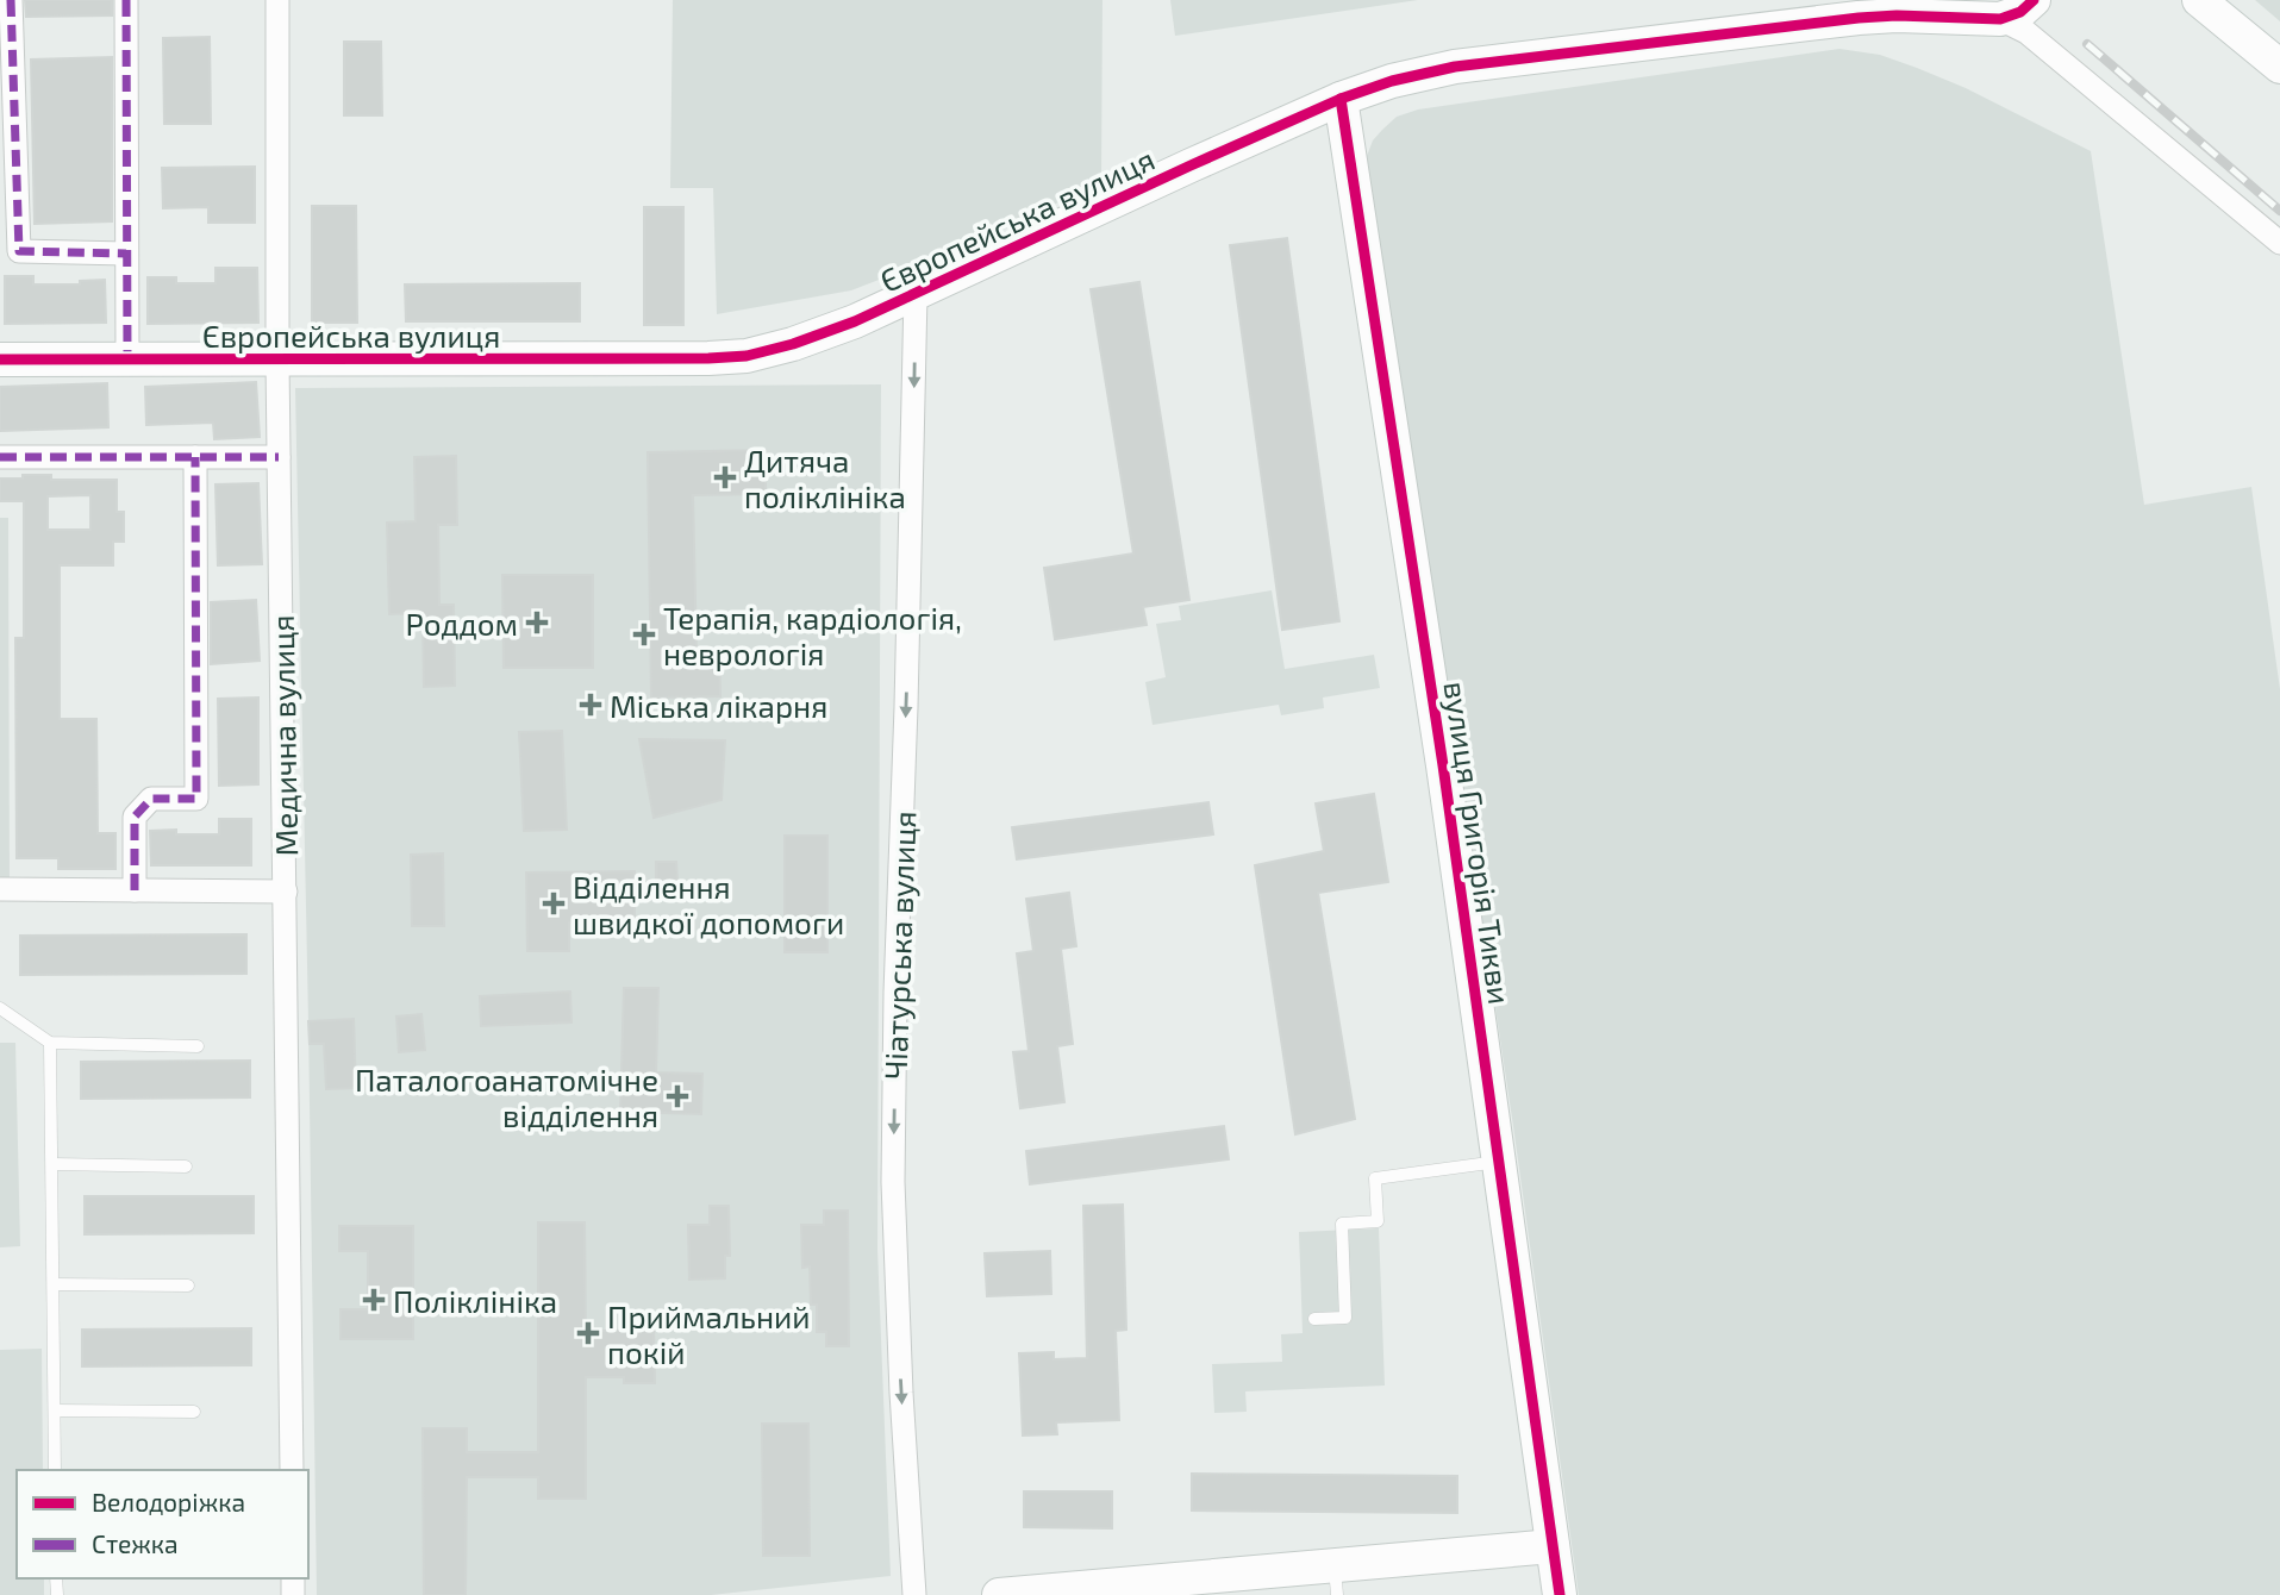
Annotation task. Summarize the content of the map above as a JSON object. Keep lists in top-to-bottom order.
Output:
{
  "streets": {
    "street": [
      "Європейська вулиця",
      "Медична вулиця",
      "вулиця Григорія Тикви",
      "Чіатурська вулиця"
    ]
  },
  "crossings": [
    ["Європейська вулиця", "Медична вулиця"],
    ["Європейська вулиця", "вулиця Григорія Тикви"],
    ["Європейська вулиця", "Чіатурська вулиця"]
  ],
  "one_way": ["Чіатурська вулиця"],
  "places": {
    "health": [
      "Дитяча поліклініка",
      "Роддом",
      "Терапія, кардіологія, неврологія",
      "Мiська лiкарня",
      "Відділення швидкої допомоги",
      "Паталогоанатомічне відділення",
      "Поліклініка",
      "Приймальний покій"
    ]
  },
  "legend": ["Велодоріжка", "Стежка"]
}
